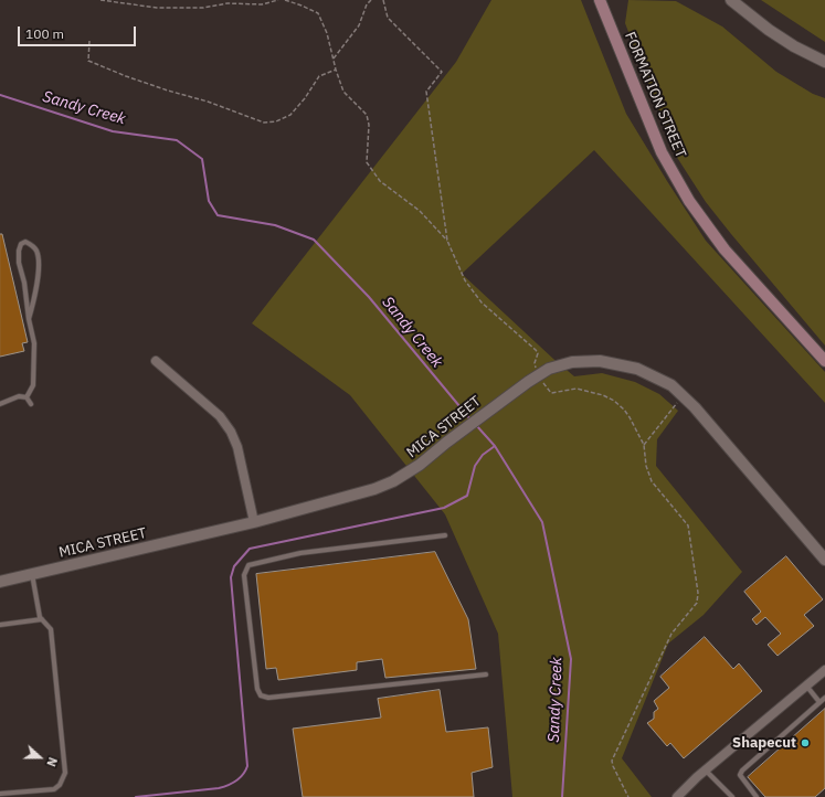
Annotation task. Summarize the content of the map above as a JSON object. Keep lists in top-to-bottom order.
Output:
{
  "streets": {
    "main road": ["FORMATION STREET"],
    "street": ["MICA STREET"]
  },
  "water": ["Sandy Creek"],
  "places": ["Shapecut"],
  "scale_bar": "100 m",
  "north": "right"
}
